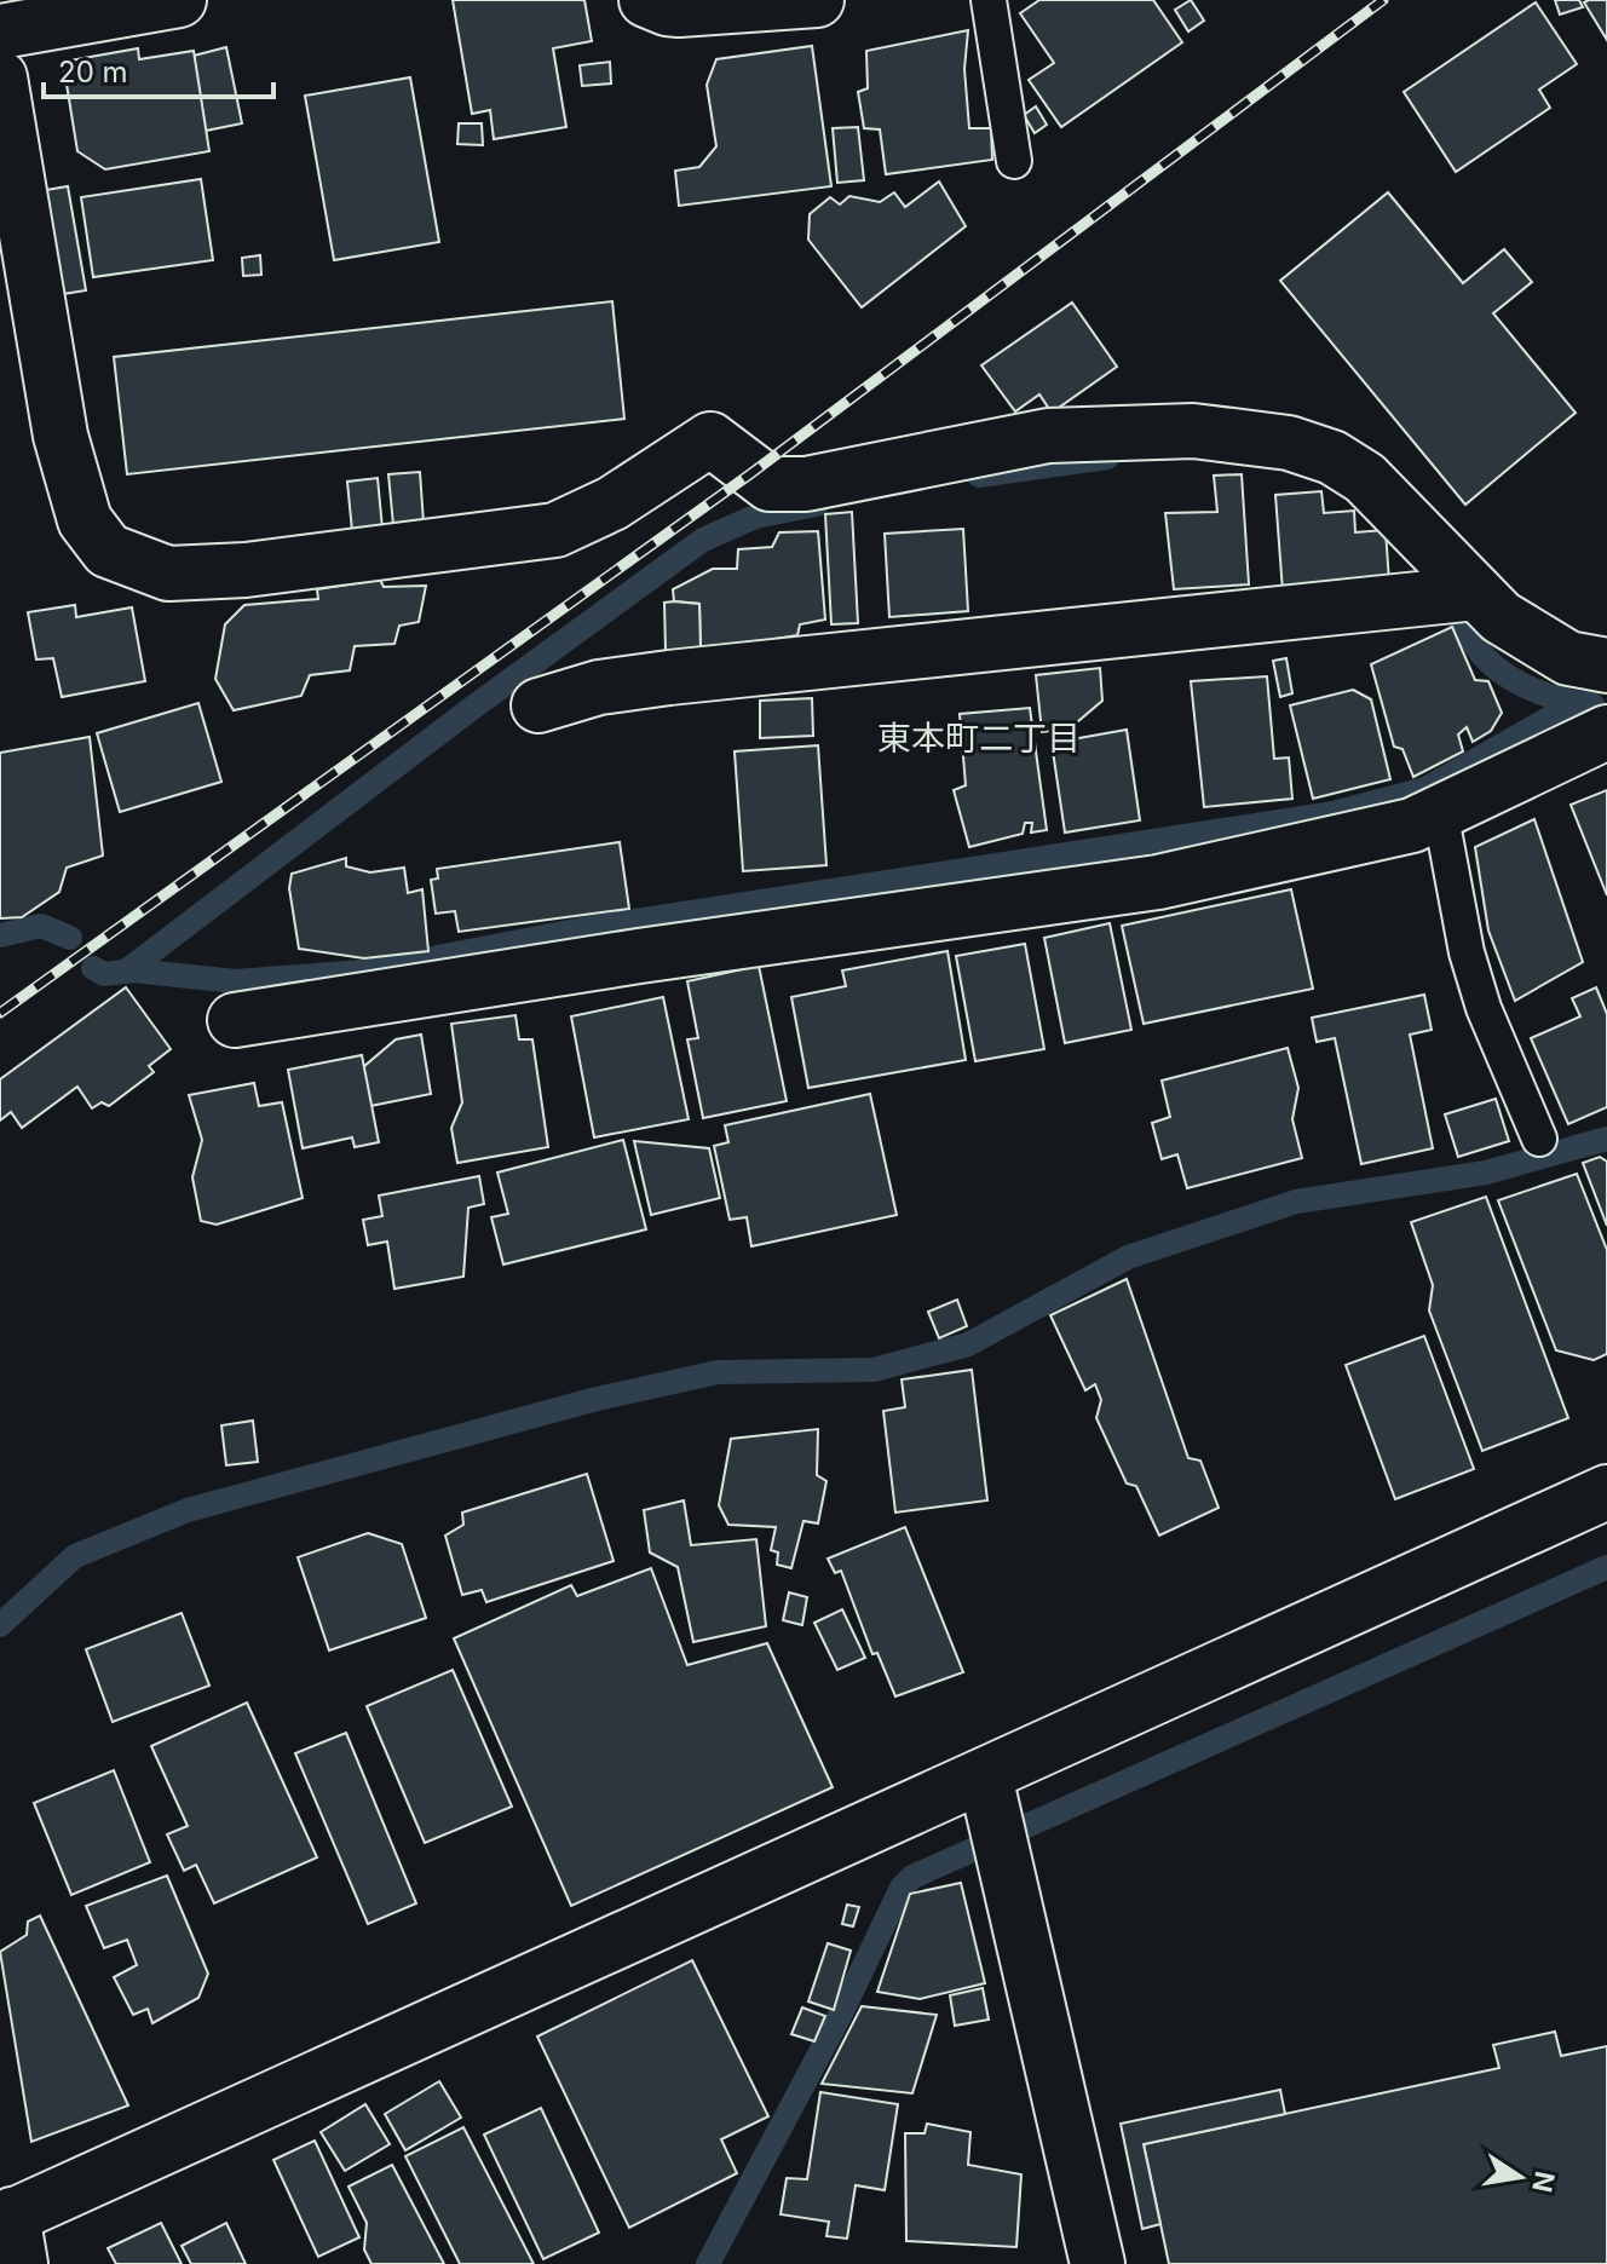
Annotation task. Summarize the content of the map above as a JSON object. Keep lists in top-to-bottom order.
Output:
{
  "districts": ["東本町二丁目"],
  "scale_bar": "20 m",
  "north": "right"
}
